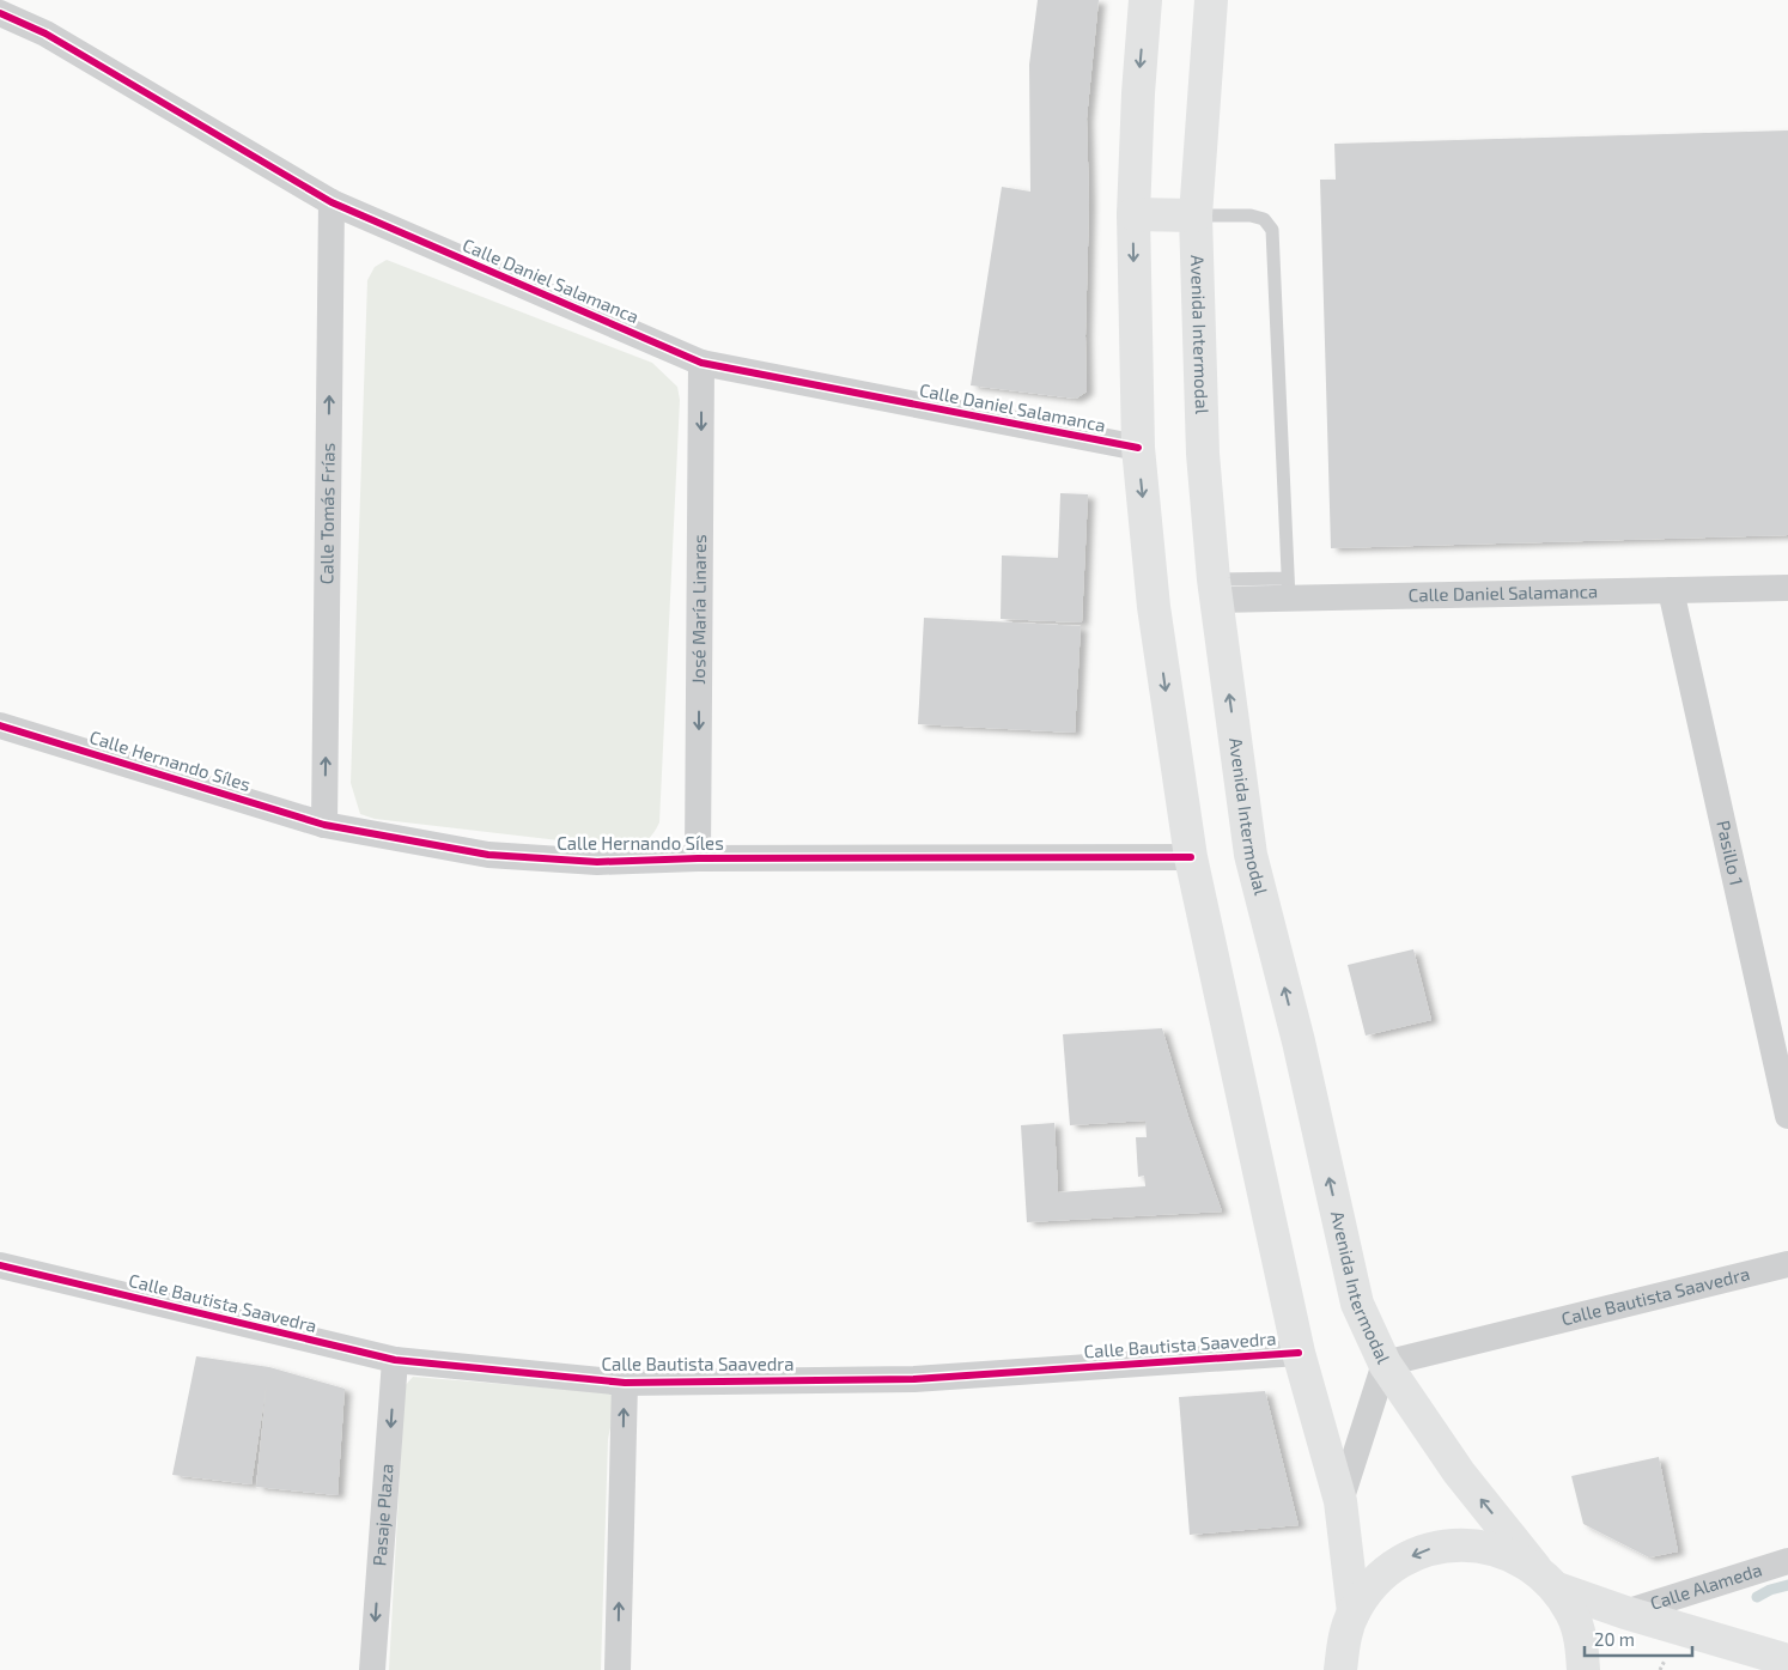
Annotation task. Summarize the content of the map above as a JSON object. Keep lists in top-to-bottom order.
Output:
{
  "streets": {
    "main road": ["Avenida Intermodal"],
    "street": [
      "Calle Daniel Salamanca",
      "Calle Tomás Frías",
      "José María Linares",
      "Calle Hernando Síles",
      "Pasillo 1",
      "Calle Bautista Saavedra",
      "Pasaje Plaza",
      "Calle Alameda"
    ]
  },
  "crossings": [
    ["Calle Daniel Salamanca", "Avenida Intermodal"],
    ["Calle Daniel Salamanca", "Calle Tomás Frías"],
    ["Calle Daniel Salamanca", "José María Linares"],
    ["Calle Daniel Salamanca", "Pasillo 1"],
    ["Avenida Intermodal", "Calle Bautista Saavedra"],
    ["Calle Tomás Frías", "Calle Hernando Síles"],
    ["José María Linares", "Calle Hernando Síles"],
    ["Calle Bautista Saavedra", "Pasaje Plaza"]
  ],
  "one_way": ["Calle Tomás Frías", "José María Linares"],
  "scale_bar": "20 m"
}
